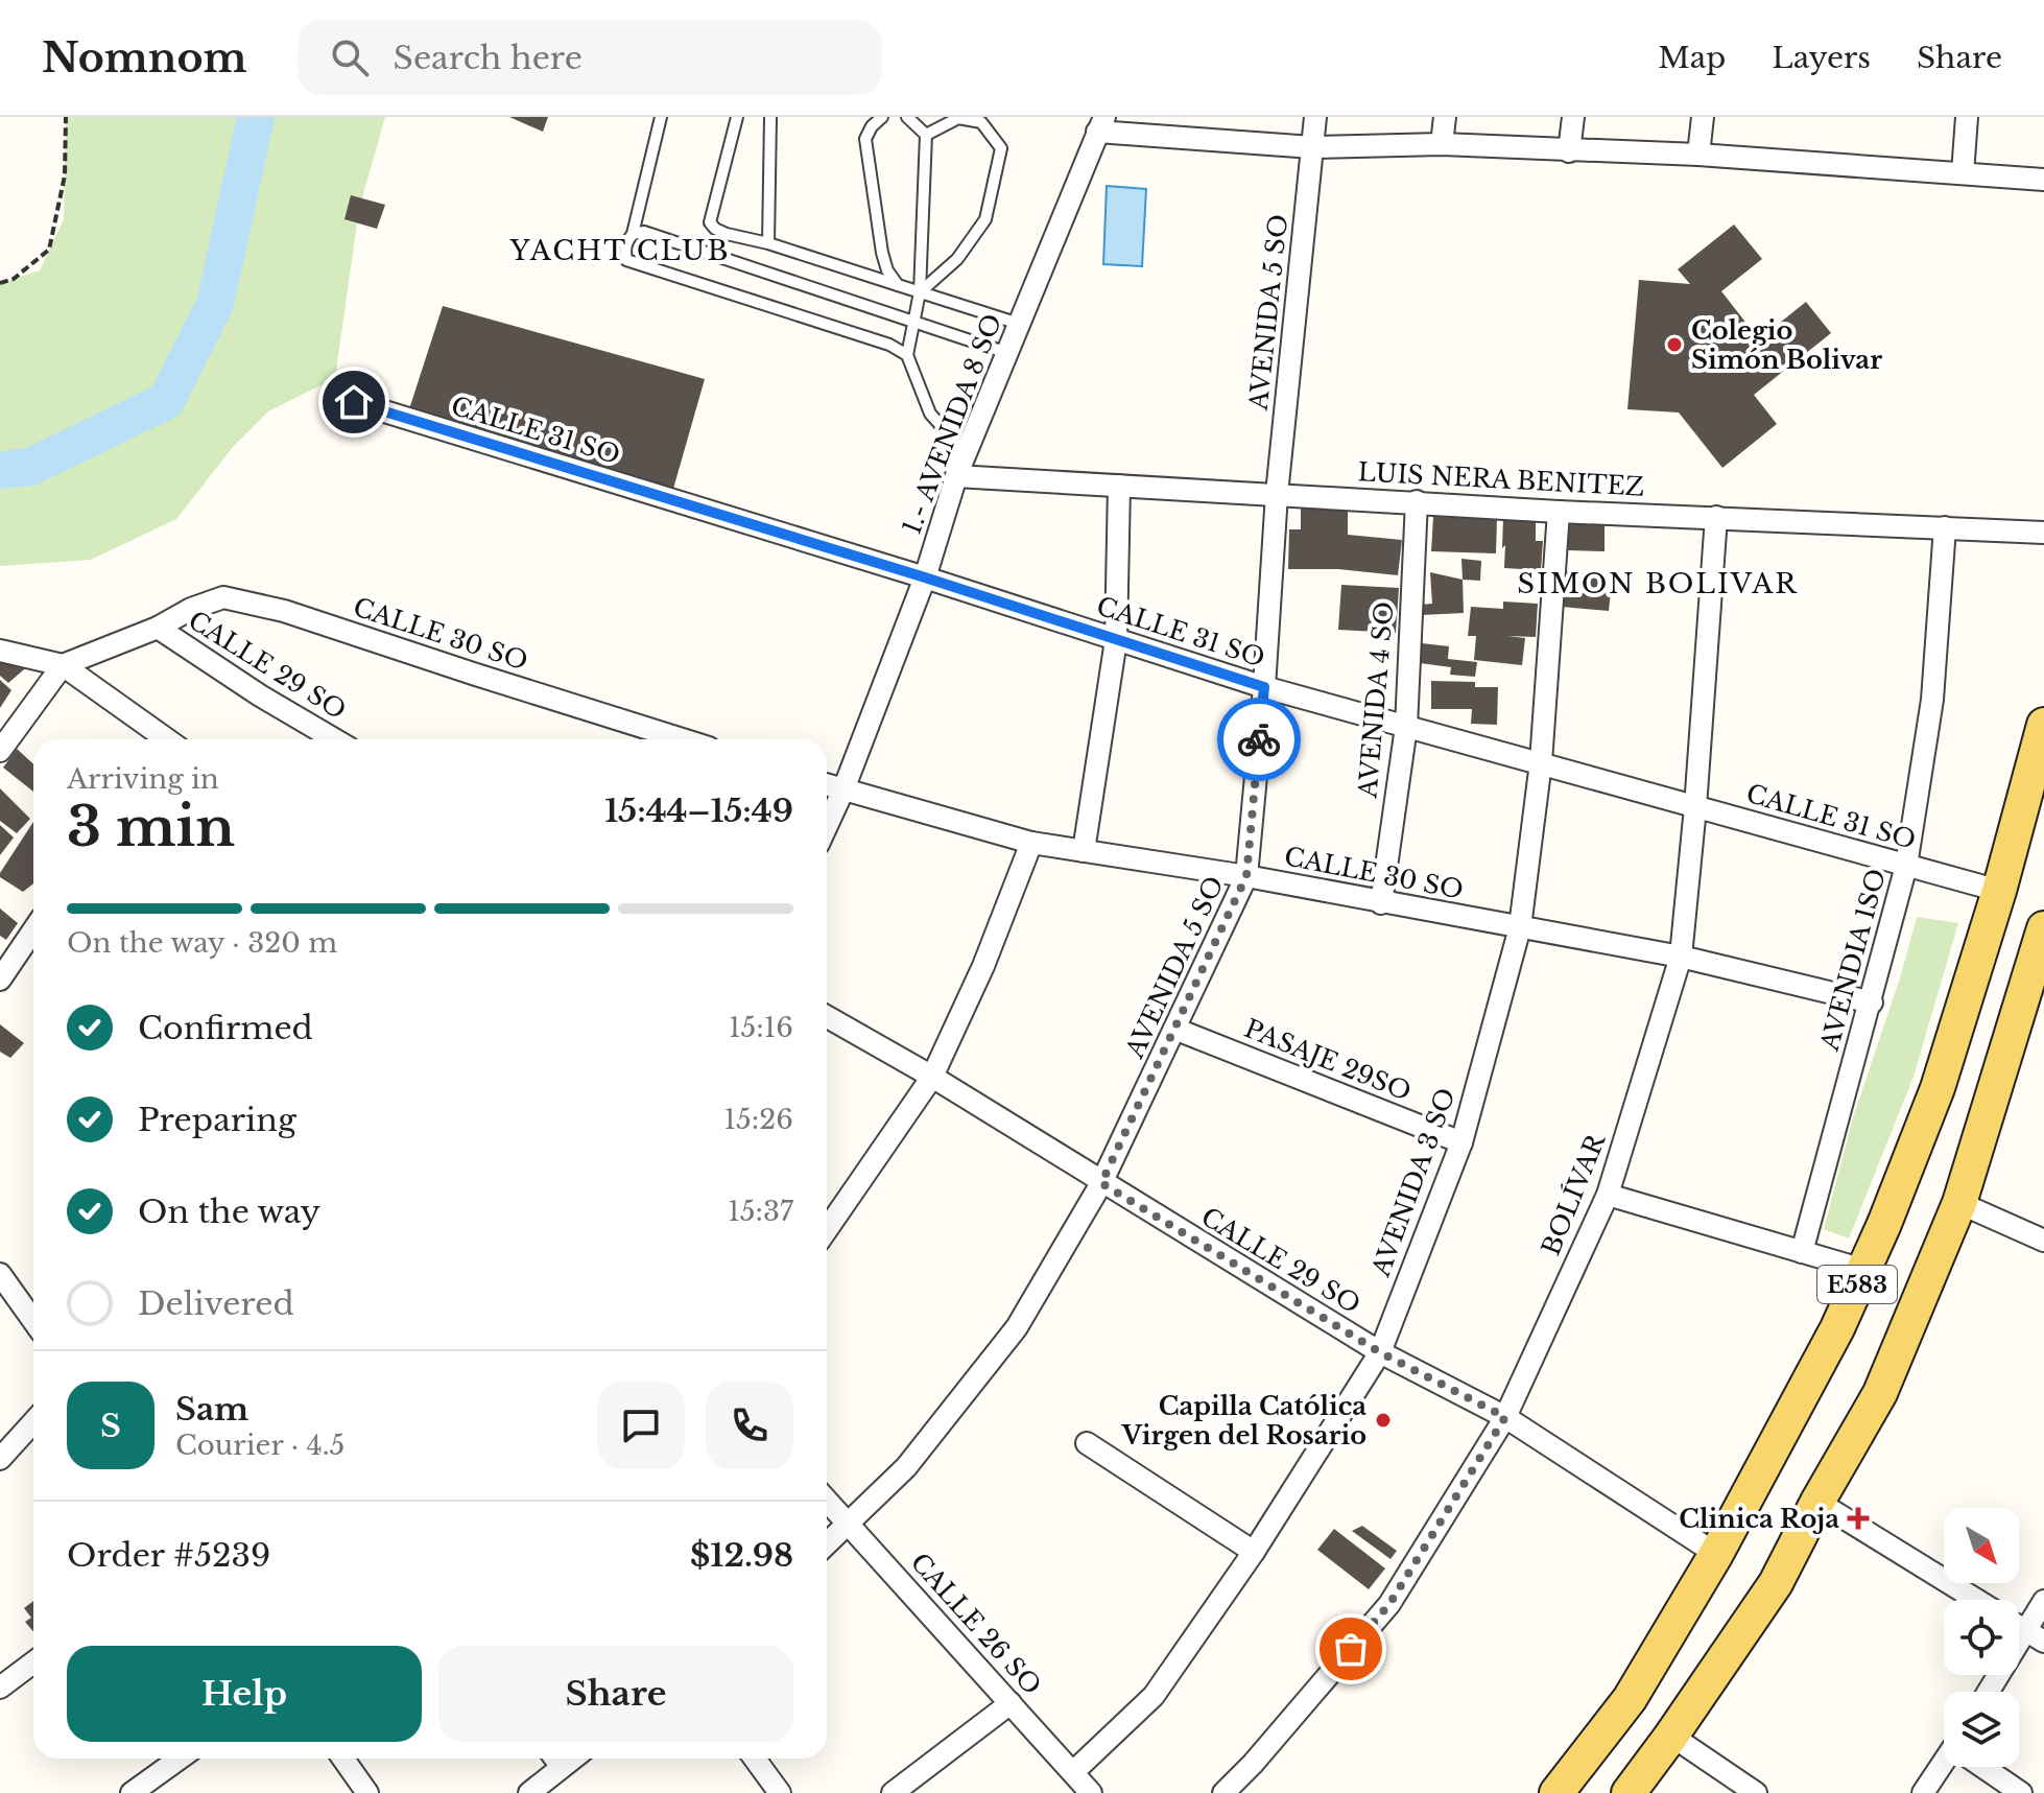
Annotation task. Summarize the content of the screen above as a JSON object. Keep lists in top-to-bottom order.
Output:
{
  "streets": {
    "main road": ["E583"],
    "street": [
      "AVENIDA 5 SO",
      "1.- AVENIDA 8 SO",
      "CALLE 31 SO",
      "LUIS NERA BENITEZ",
      "CALLE 30 SO",
      "CALLE 29 SO",
      "AVENIDA 4 SO",
      "AVENDIA 1SO",
      "PASAJE 29SO",
      "AVENIDA 3 SO",
      "BOLÍVAR",
      "CALLE 26 SO"
    ]
  },
  "crossings": [
    ["AVENIDA 5 SO", "CALLE 31 SO"],
    ["AVENIDA 5 SO", "LUIS NERA BENITEZ"],
    ["AVENIDA 5 SO", "CALLE 30 SO"],
    ["AVENIDA 5 SO", "CALLE 29 SO"],
    ["AVENIDA 5 SO", "PASAJE 29SO"],
    ["AVENIDA 5 SO", "CALLE 26 SO"],
    ["1.- AVENIDA 8 SO", "CALLE 31 SO"],
    ["1.- AVENIDA 8 SO", "LUIS NERA BENITEZ"],
    ["1.- AVENIDA 8 SO", "CALLE 30 SO"],
    ["CALLE 31 SO", "AVENIDA 4 SO"],
    ["CALLE 31 SO", "AVENDIA 1SO"],
    ["CALLE 31 SO", "AVENIDA 3 SO"],
    ["CALLE 31 SO", "BOLÍVAR"],
    ["CALLE 31 SO", "E583"],
    ["LUIS NERA BENITEZ", "AVENIDA 4 SO"],
    ["LUIS NERA BENITEZ", "AVENDIA 1SO"],
    ["LUIS NERA BENITEZ", "AVENIDA 3 SO"],
    ["LUIS NERA BENITEZ", "BOLÍVAR"],
    ["CALLE 30 SO", "CALLE 29 SO"],
    ["CALLE 30 SO", "AVENIDA 4 SO"],
    ["CALLE 30 SO", "AVENDIA 1SO"],
    ["CALLE 30 SO", "AVENIDA 3 SO"],
    ["CALLE 30 SO", "BOLÍVAR"],
    ["CALLE 29 SO", "AVENIDA 3 SO"],
    ["CALLE 29 SO", "BOLÍVAR"],
    ["CALLE 29 SO", "E583"],
    ["PASAJE 29SO", "AVENIDA 3 SO"],
    ["AVENIDA 3 SO", "CALLE 26 SO"]
  ],
  "districts": ["YACHT CLUB", "SIMON BOLIVAR"],
  "places": {
    "other": ["Colegio Simón Bolivar", "Capilla Católica Virgen del Rosario"],
    "health": ["Clinica Roja"]
  },
  "north": "bottom right",
  "page": {
    "header": "Nomnom",
    "search": "Search here",
    "nav": ["Map", "Layers", "Share"],
    "heading": ["3 min", "Arriving in", "15:44–15:49"],
    "panel": [
      "Sam",
      "Courier · 4.5",
      "Order #5239",
      "$12.98"
    ],
    "bar": "On the way · 320 m",
    "list": [
      ["Confirmed", "15:16"],
      ["Preparing", "15:26"],
      ["On the way", "15:37"],
      "Delivered"
    ],
    "round": "S",
    "buttons": ["Help", "Share"]
  }
}
